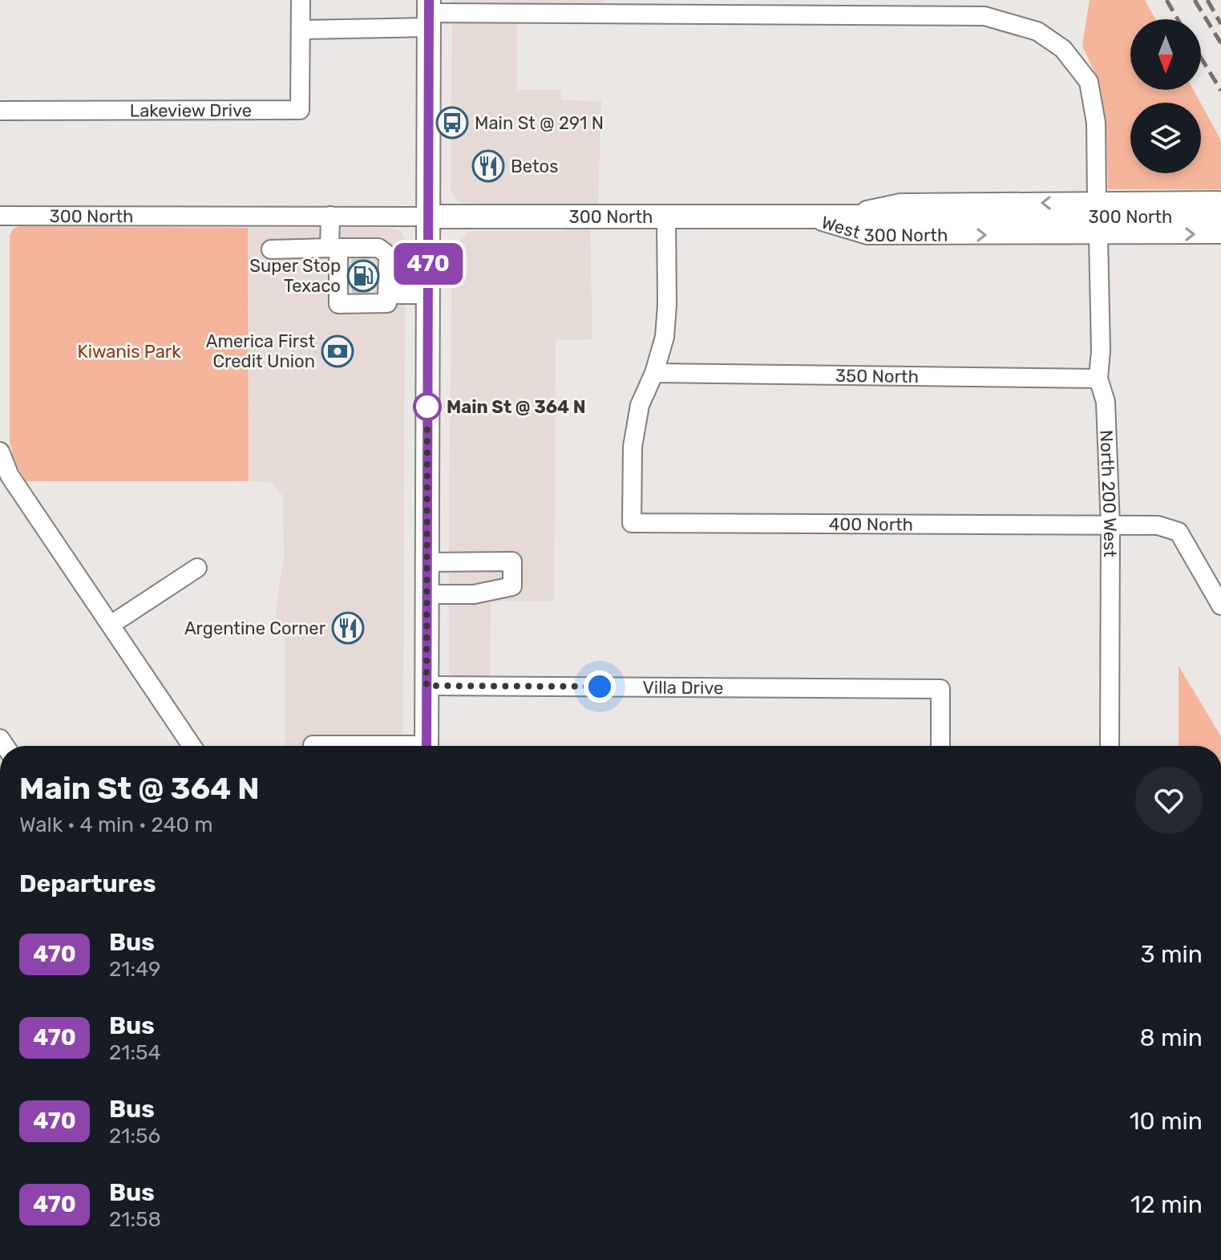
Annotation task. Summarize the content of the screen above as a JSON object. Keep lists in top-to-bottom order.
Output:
{
  "streets": {
    "main road": ["300 North"],
    "street": [
      "Lakeview Drive",
      "West 300 North",
      "350 North",
      "North 200 West",
      "400 North",
      "Villa Drive"
    ]
  },
  "crossings": [
    ["300 North", "West 300 North"],
    ["West 300 North", "North 200 West"],
    ["350 North", "North 200 West"],
    ["350 North", "400 North"],
    ["North 200 West", "400 North"]
  ],
  "parks": ["Kiwanis Park"],
  "places": {
    "bus stop": ["Main St @ 291 N"],
    "restaurant": ["Betos", "Argentine Corner"],
    "fuel station": ["Super Stop Texaco"],
    "bank": ["America First Credit Union"],
    "other": ["Main St @ 364 N"]
  },
  "lines": ["bus line 470"],
  "north": "bottom",
  "page": {
    "on_map": "470",
    "heading": [
      ["Main St @ 364 N", "Walk · 4 min · 240 m"],
      "Departures"
    ],
    "list": [
      {
        "mark": "470",
        "name": "Bus",
        "note": "21:49",
        "value": "3 min"
      },
      {
        "mark": "470",
        "name": "Bus",
        "note": "21:54",
        "value": "8 min"
      },
      {
        "mark": "470",
        "name": "Bus",
        "note": "21:56",
        "value": "10 min"
      },
      {
        "mark": "470",
        "name": "Bus",
        "note": "21:58",
        "value": "12 min"
      }
    ]
  }
}
